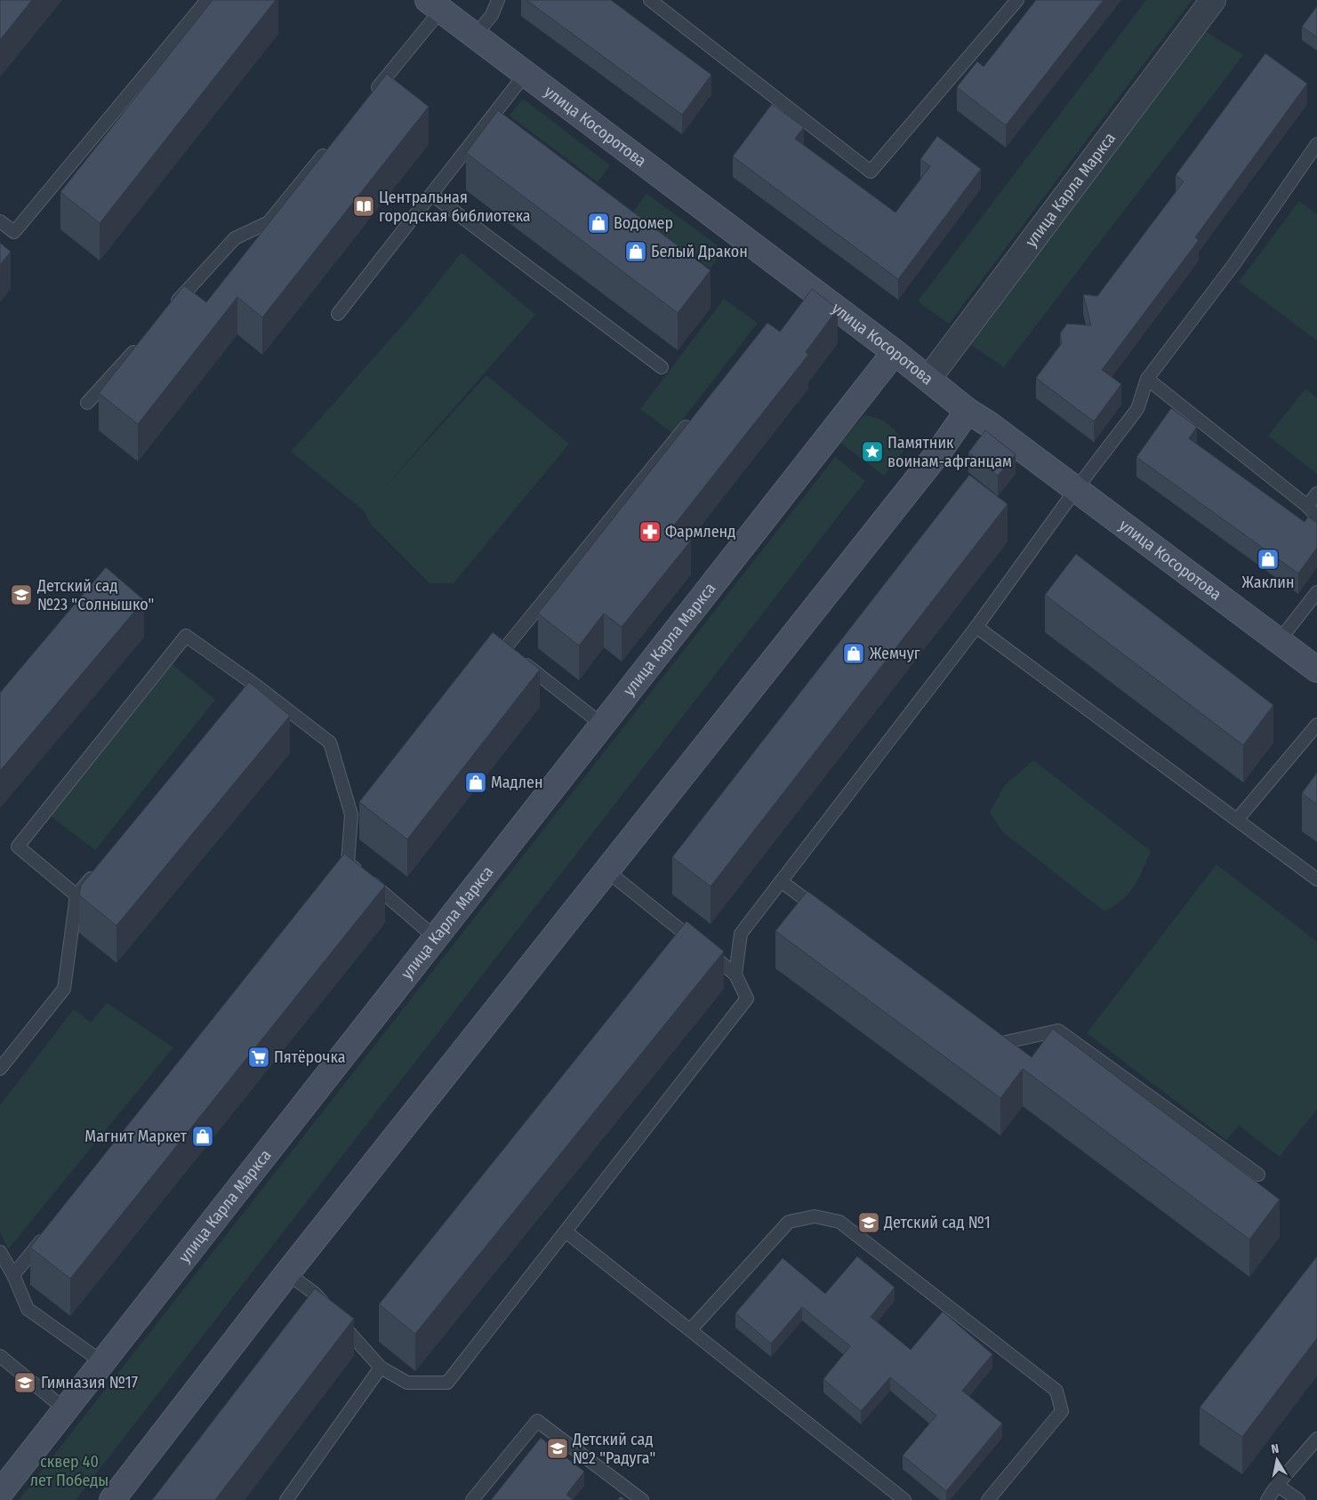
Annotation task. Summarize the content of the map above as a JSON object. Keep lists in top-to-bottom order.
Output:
{
  "streets": {
    "street": ["улица Косоротова", "улица Карла Маркса"]
  },
  "crossings": [
    ["улица Косоротова", "улица Карла Маркса"]
  ],
  "parks": ["сквер 40 лет Победы"],
  "places": {
    "library": ["Центральная городская библиотека"],
    "shop": [
      "Водомер",
      "Белый Дракон",
      "Жаклин",
      "Жемчуг",
      "Мадлен",
      "Магнит Маркет"
    ],
    "place": ["Памятник воинам-афганцам"],
    "pharmacy": ["Фармленд"],
    "school or university": [
      "Детский сад №23 \"Солнышко\"",
      "Детский сад №1",
      "Гимназия №17",
      "Детский сад №2 \"Радуга\""
    ],
    "supermarket": ["Пятёрочка"]
  },
  "north": "top"
}
